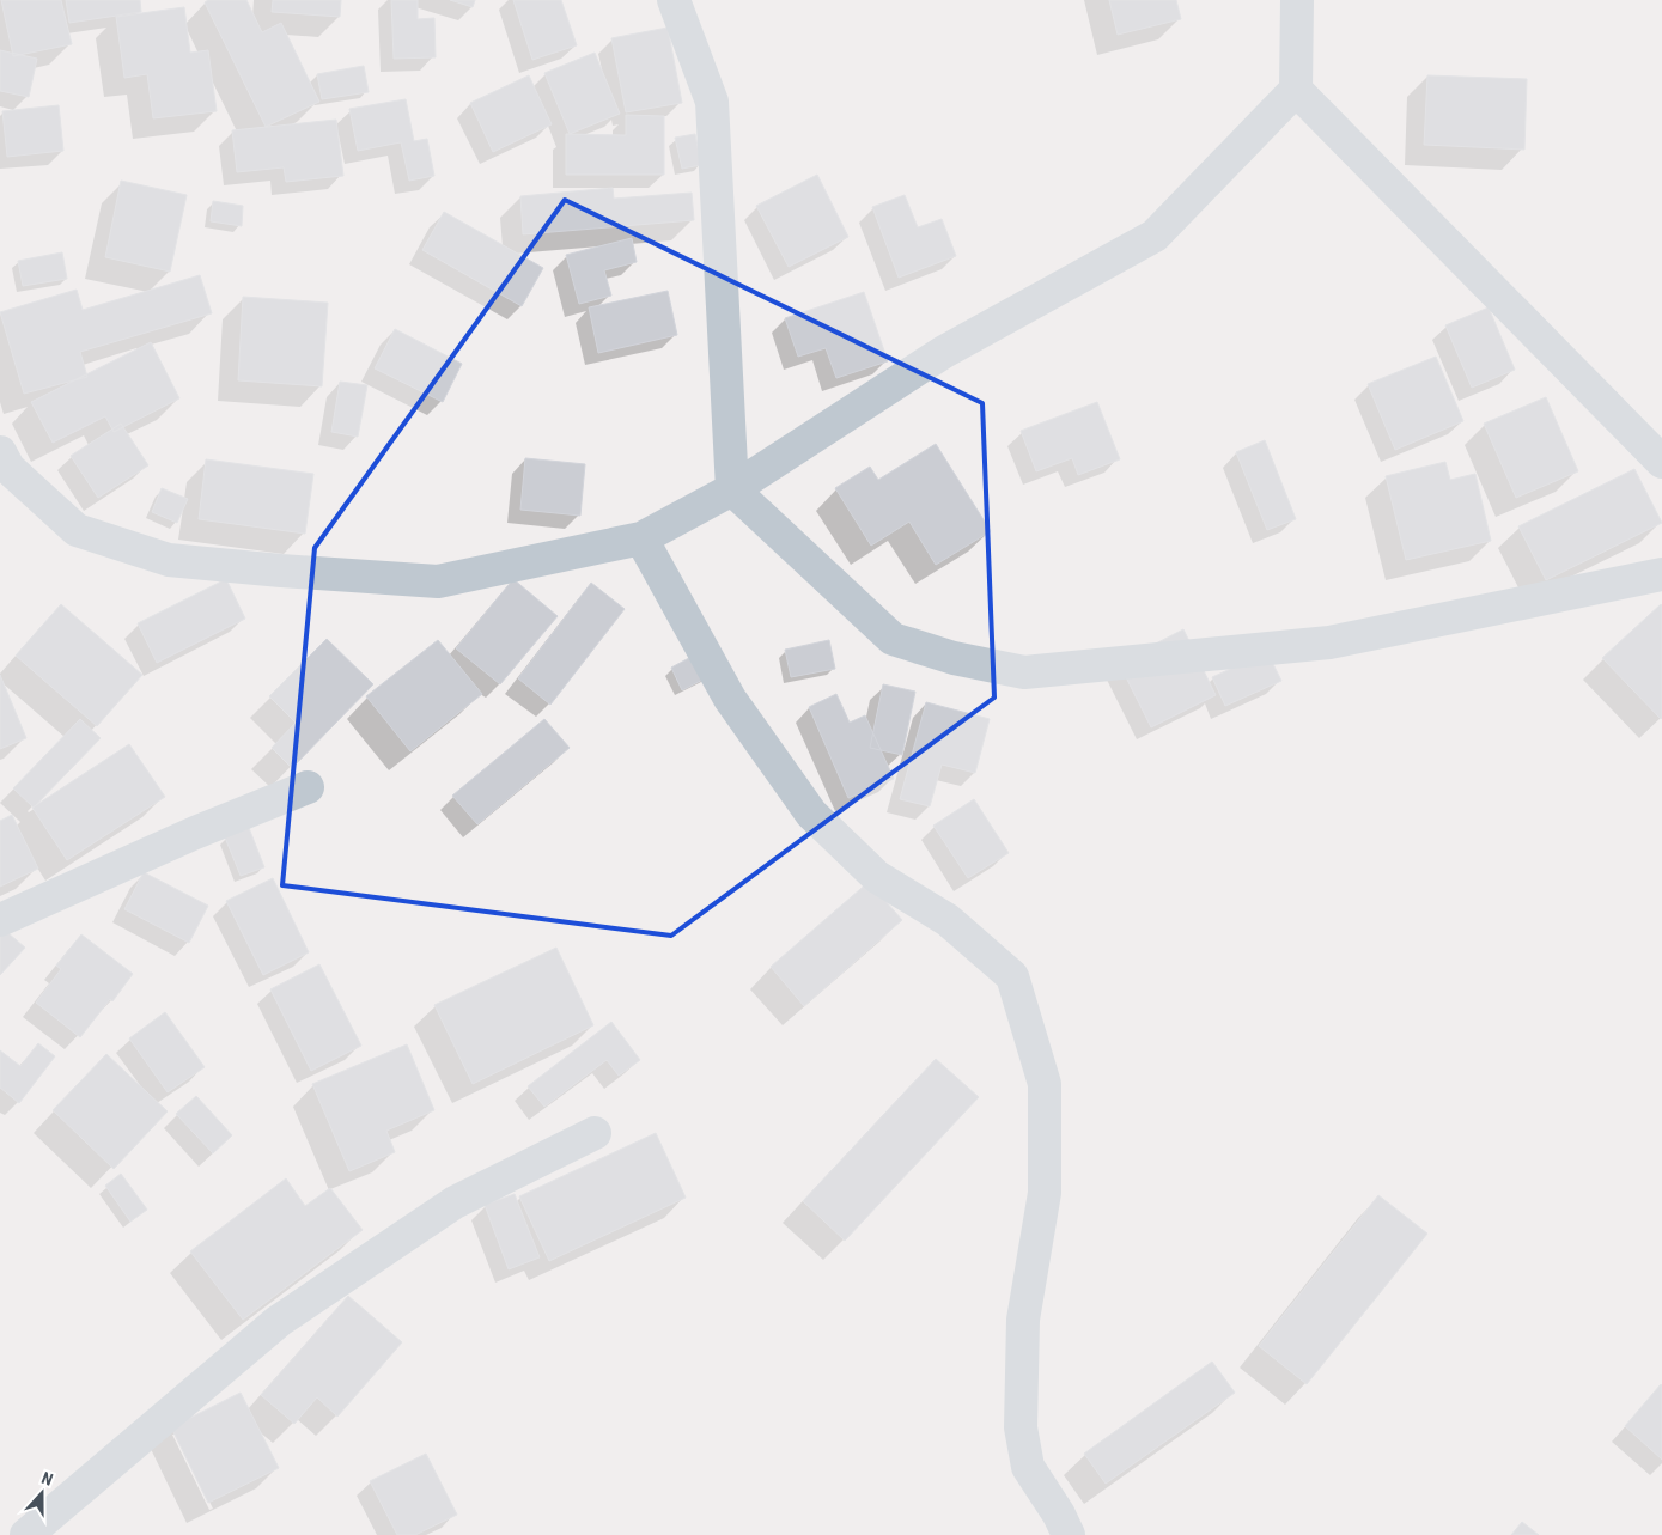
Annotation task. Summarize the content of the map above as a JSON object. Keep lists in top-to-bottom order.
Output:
{
  "north": "top"
}
